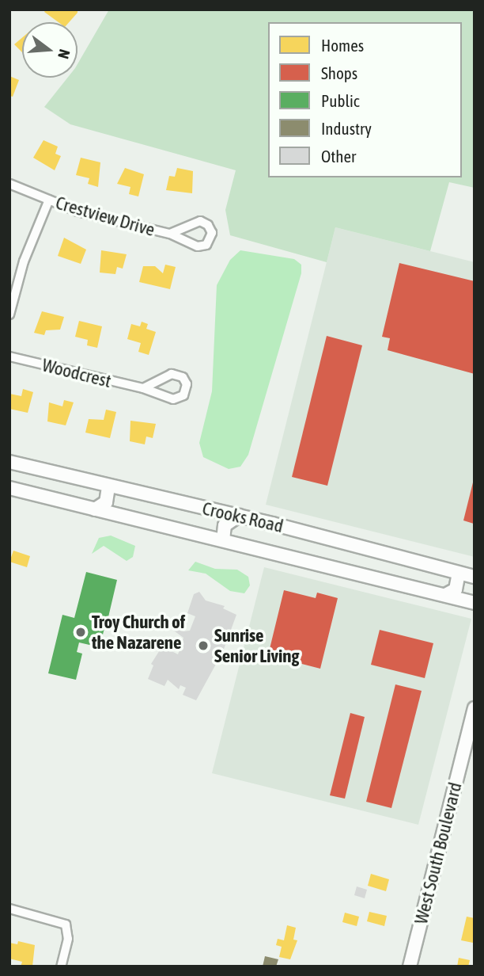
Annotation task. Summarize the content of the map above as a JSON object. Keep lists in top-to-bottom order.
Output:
{
  "streets": {
    "main road": ["Crooks Road", "West South Boulevard"],
    "street": ["Crestview Drive", "Woodcrest"]
  },
  "places": ["Troy Church of the Nazarene", "Sunrise Senior Living"],
  "legend": [
    "Homes",
    "Shops",
    "Public",
    "Industry",
    "Other"
  ],
  "north": "right"
}
